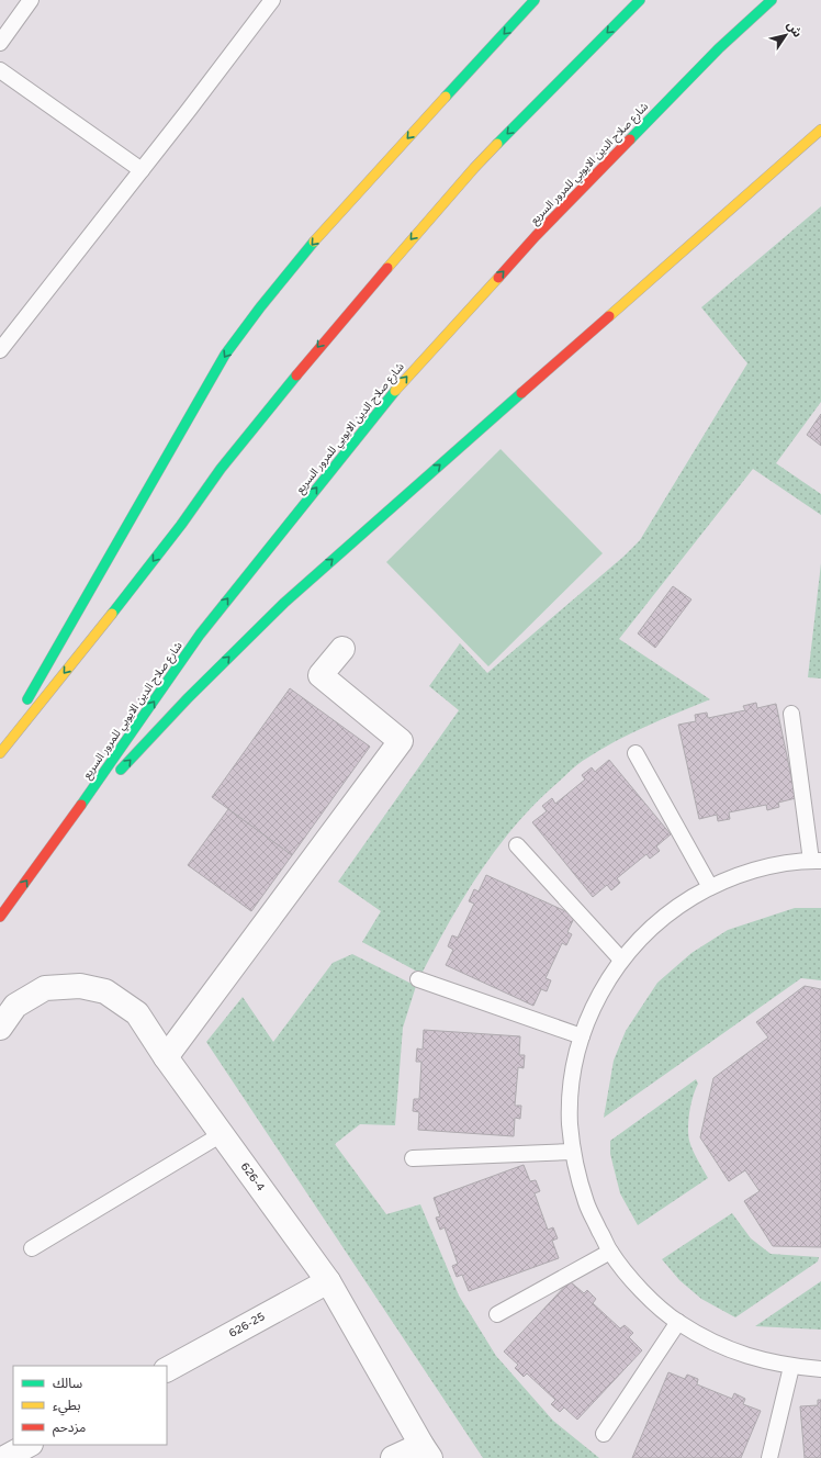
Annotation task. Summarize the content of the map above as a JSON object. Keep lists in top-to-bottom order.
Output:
{
  "streets": {
    "highway": ["شارع صلاح الدين الايوبي للمرور السريع"],
    "street": ["626-4", "626-25"]
  },
  "crossings": [
    ["626-4", "626-25"]
  ],
  "legend": ["سالك", "بطيء", "مزدحم"],
  "north": "top right"
}
